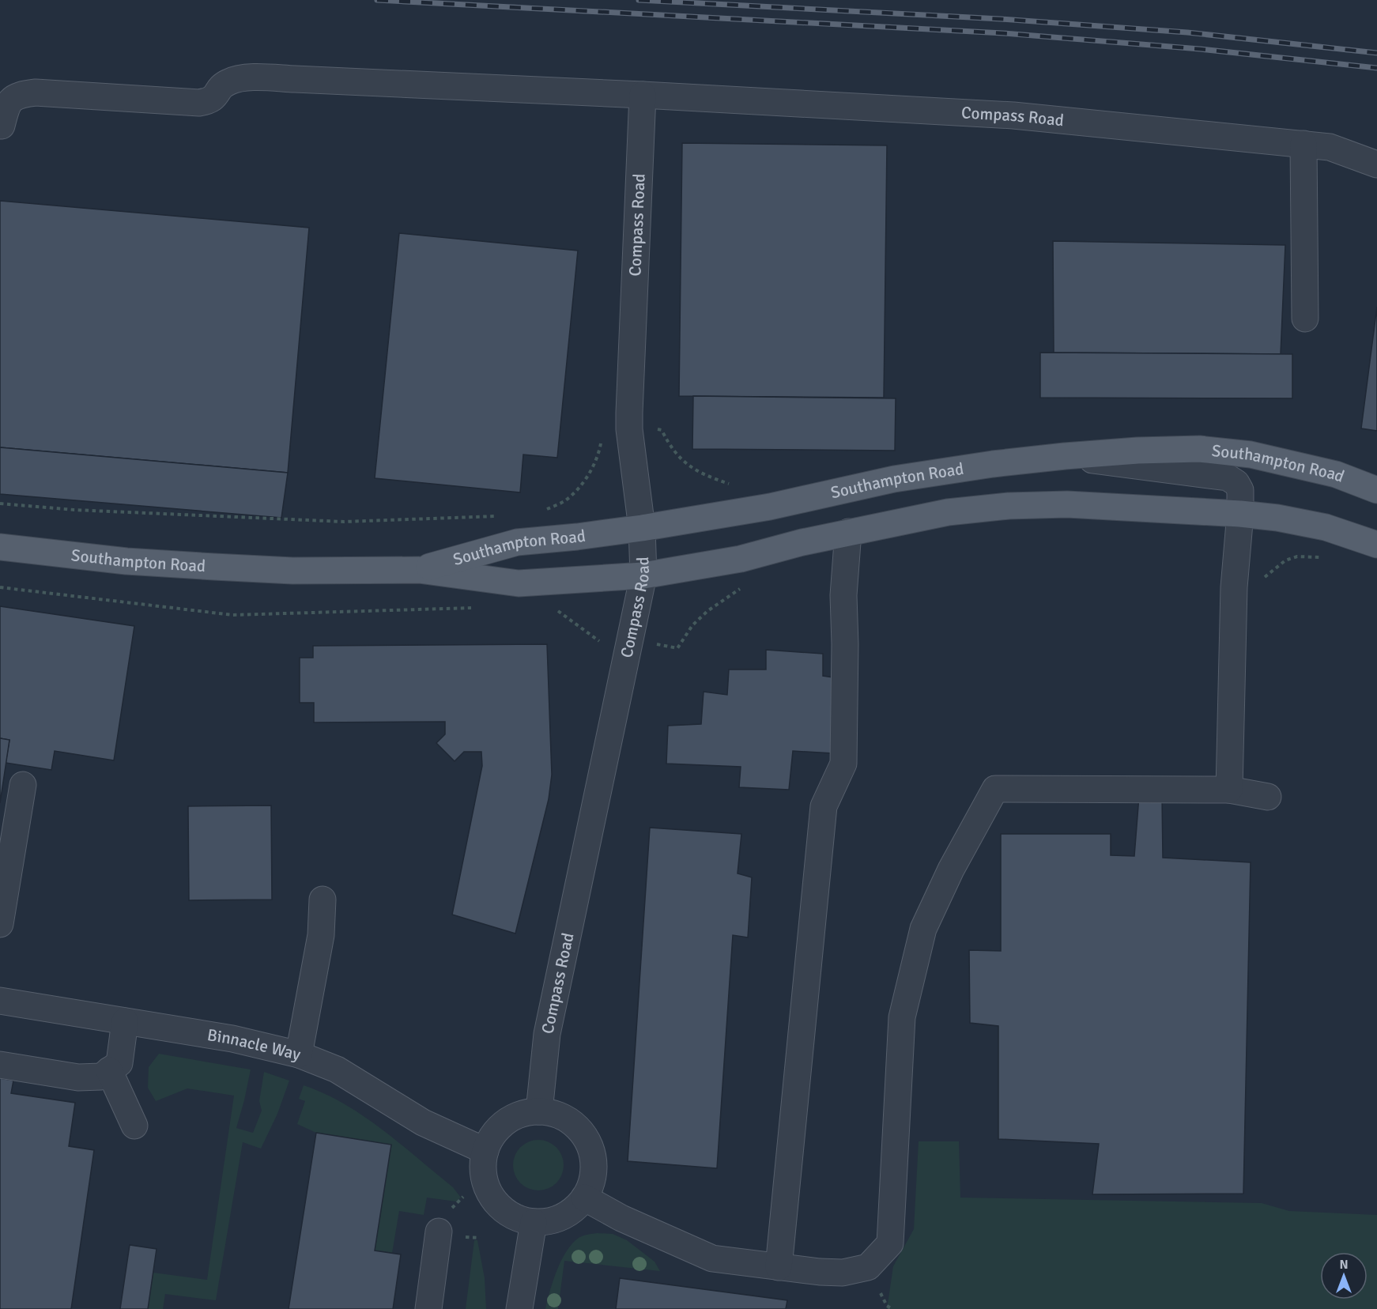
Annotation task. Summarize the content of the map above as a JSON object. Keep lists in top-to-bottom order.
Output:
{
  "streets": {
    "main road": ["Southampton Road"],
    "street": ["Compass Road", "Binnacle Way"]
  },
  "crossings": [
    ["Compass Road", "Southampton Road"],
    ["Compass Road", "Binnacle Way"]
  ],
  "north": "top"
}
